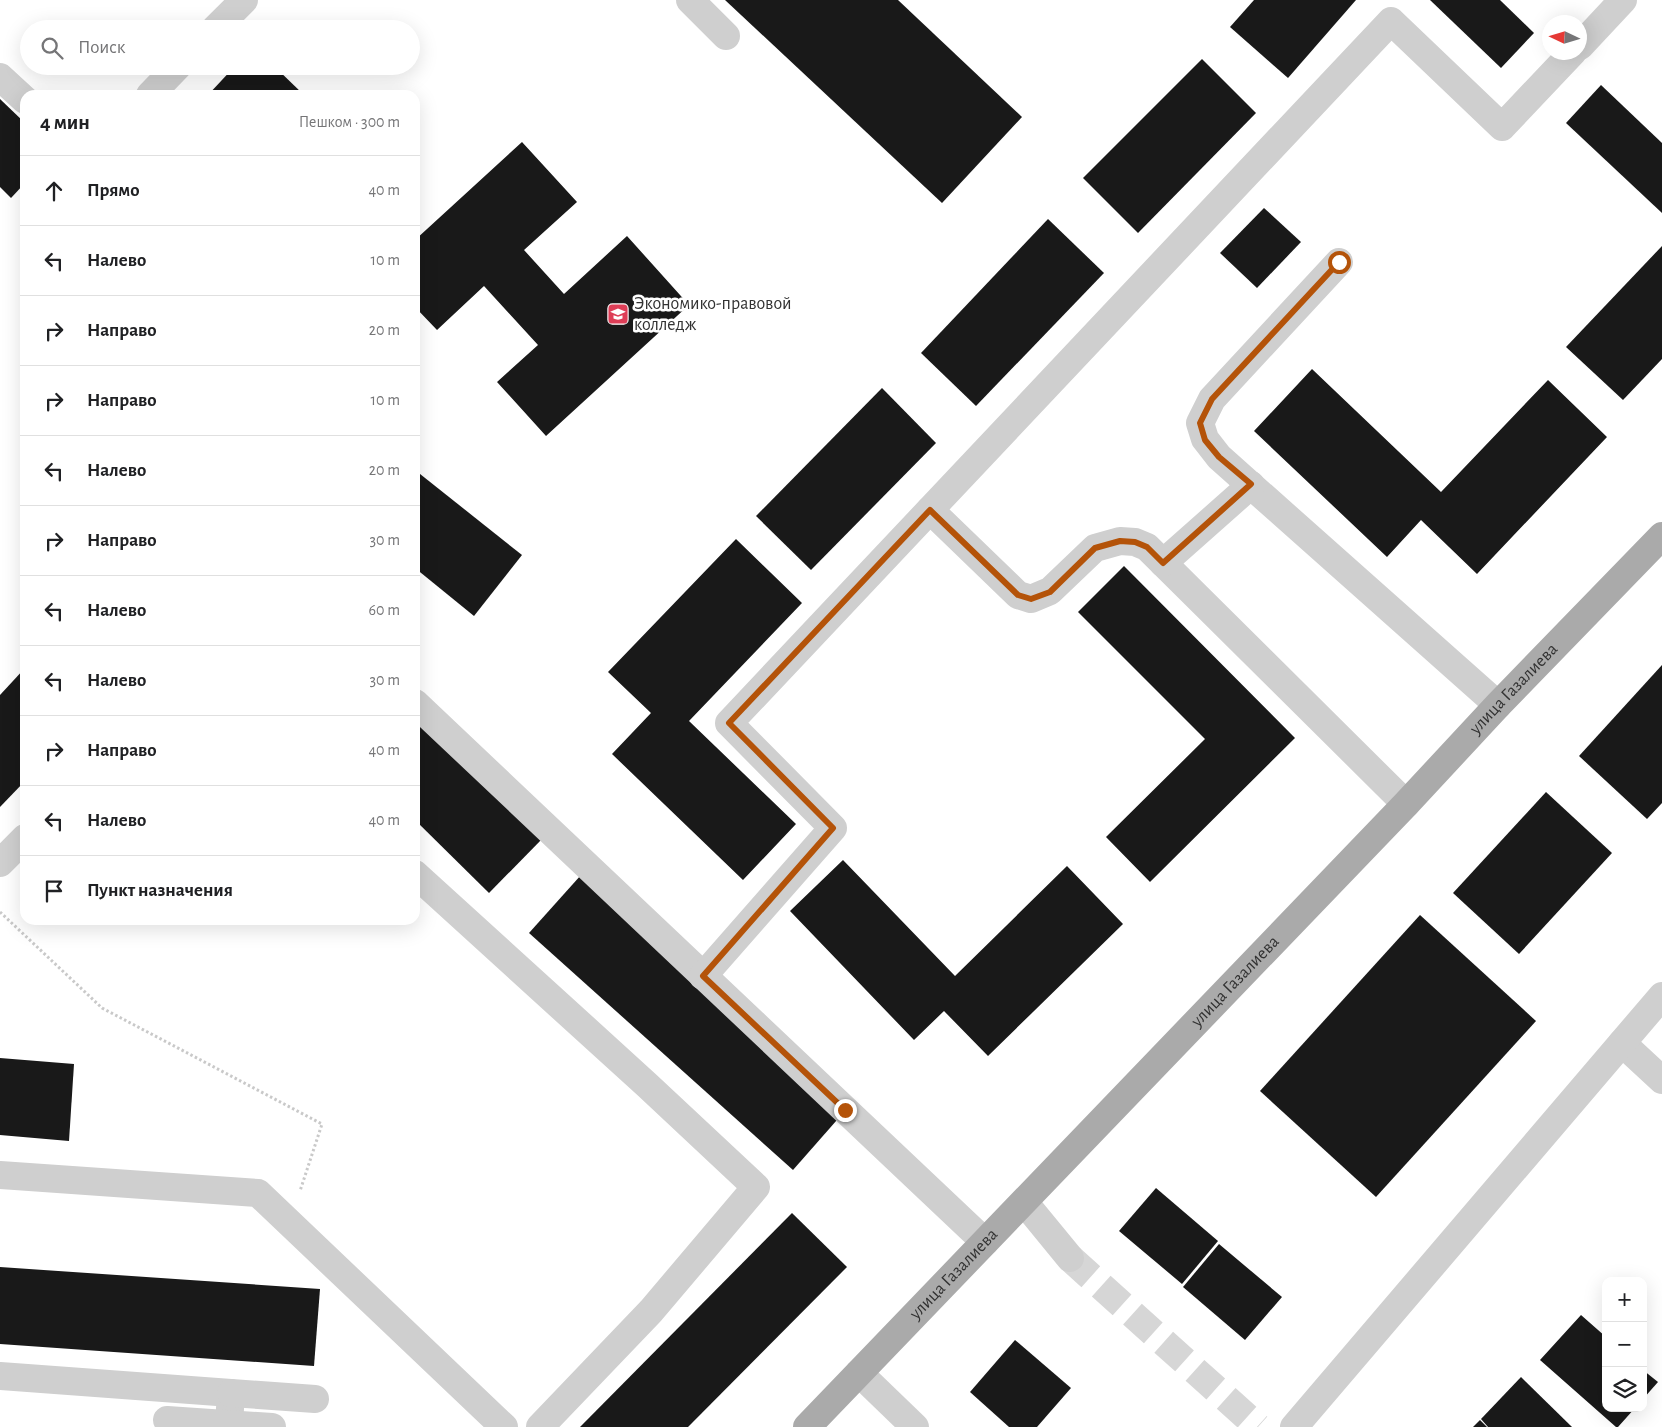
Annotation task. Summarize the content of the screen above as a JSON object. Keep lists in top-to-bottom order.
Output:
{
  "streets": {
    "main road": ["улица Газалиева"]
  },
  "places": {
    "school or university": ["Экономико-правовой колледж"]
  },
  "north": "left",
  "page": {
    "search": "Поиск",
    "heading": ["4 мин", "Пешком · 300 m"],
    "list": [
      ["Прямо", "40 m"],
      ["Налево", "10 m"],
      ["Направо", "20 m"],
      ["Направо", "10 m"],
      ["Налево", "20 m"],
      ["Направо", "30 m"],
      ["Налево", "60 m"],
      ["Налево", "30 m"],
      ["Направо", "40 m"],
      ["Налево", "40 m"],
      "Пункт назначения"
    ],
    "map_buttons": ["+", "−"]
  }
}
